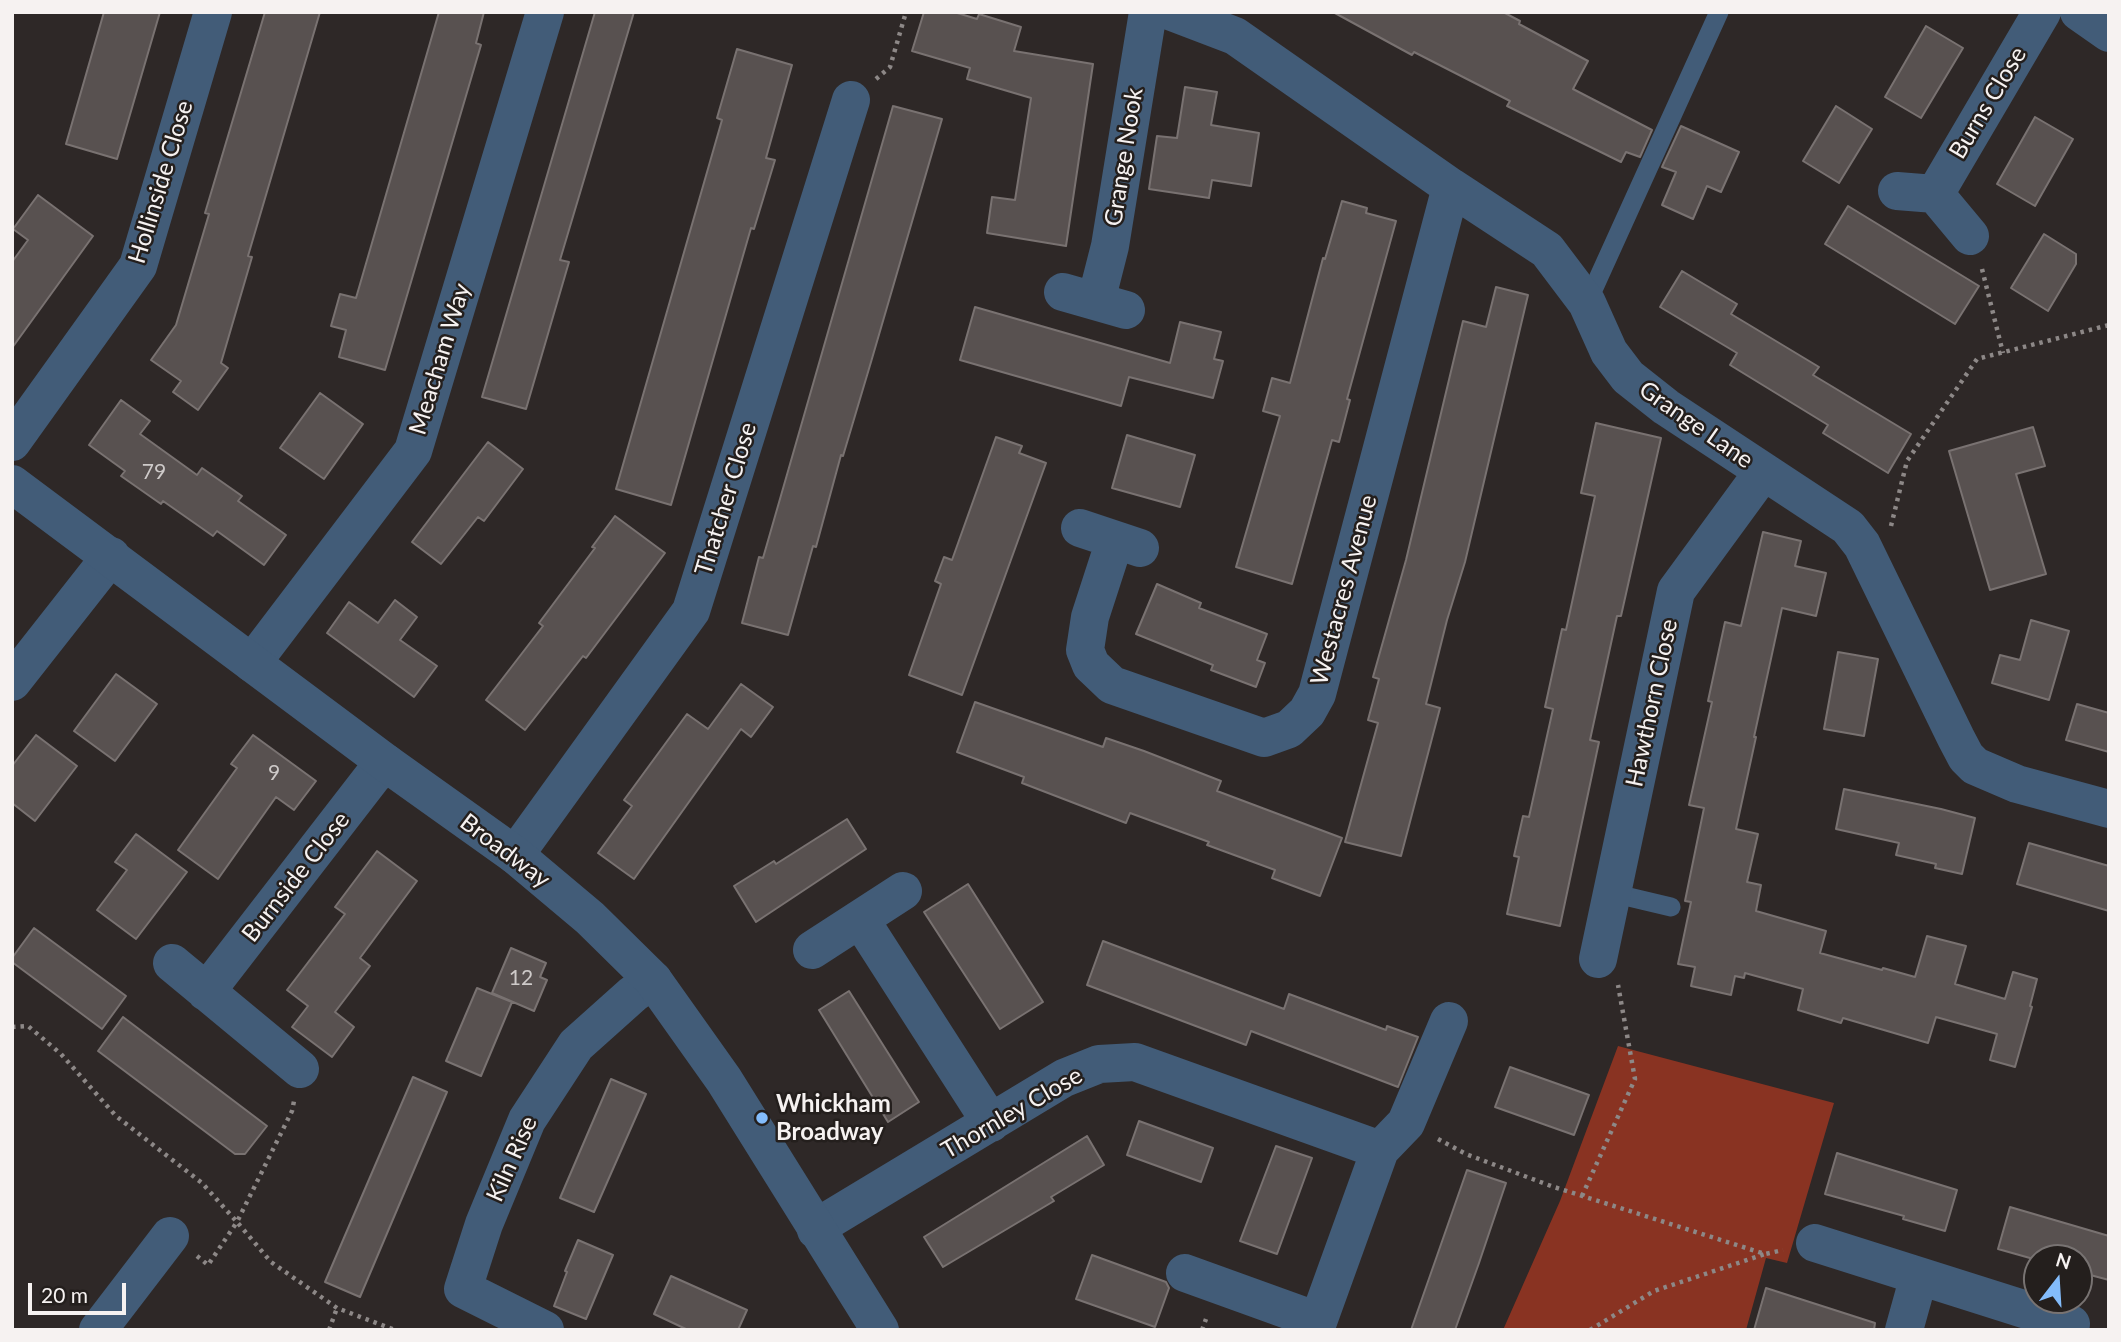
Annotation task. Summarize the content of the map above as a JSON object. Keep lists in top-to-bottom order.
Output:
{
  "streets": {
    "street": [
      "Burns Close",
      "Grange Nook",
      "Hollinside Close",
      "Meacham Way",
      "Grange Lane",
      "Thatcher Close",
      "Westacres Avenue",
      "Hawthorn Close",
      "Broadway",
      "Burnside Close",
      "Thornley Close",
      "Kiln Rise"
    ]
  },
  "crossings": [
    ["Meacham Way", "Broadway"],
    ["Grange Lane", "Westacres Avenue"],
    ["Grange Lane", "Hawthorn Close"],
    ["Thatcher Close", "Broadway"],
    ["Broadway", "Burnside Close"],
    ["Broadway", "Thornley Close"],
    ["Broadway", "Kiln Rise"]
  ],
  "places": ["Whickham Broadway"],
  "house_numbers": ["79", "9", "12"],
  "scale_bar": "20 m",
  "north": "top"
}
